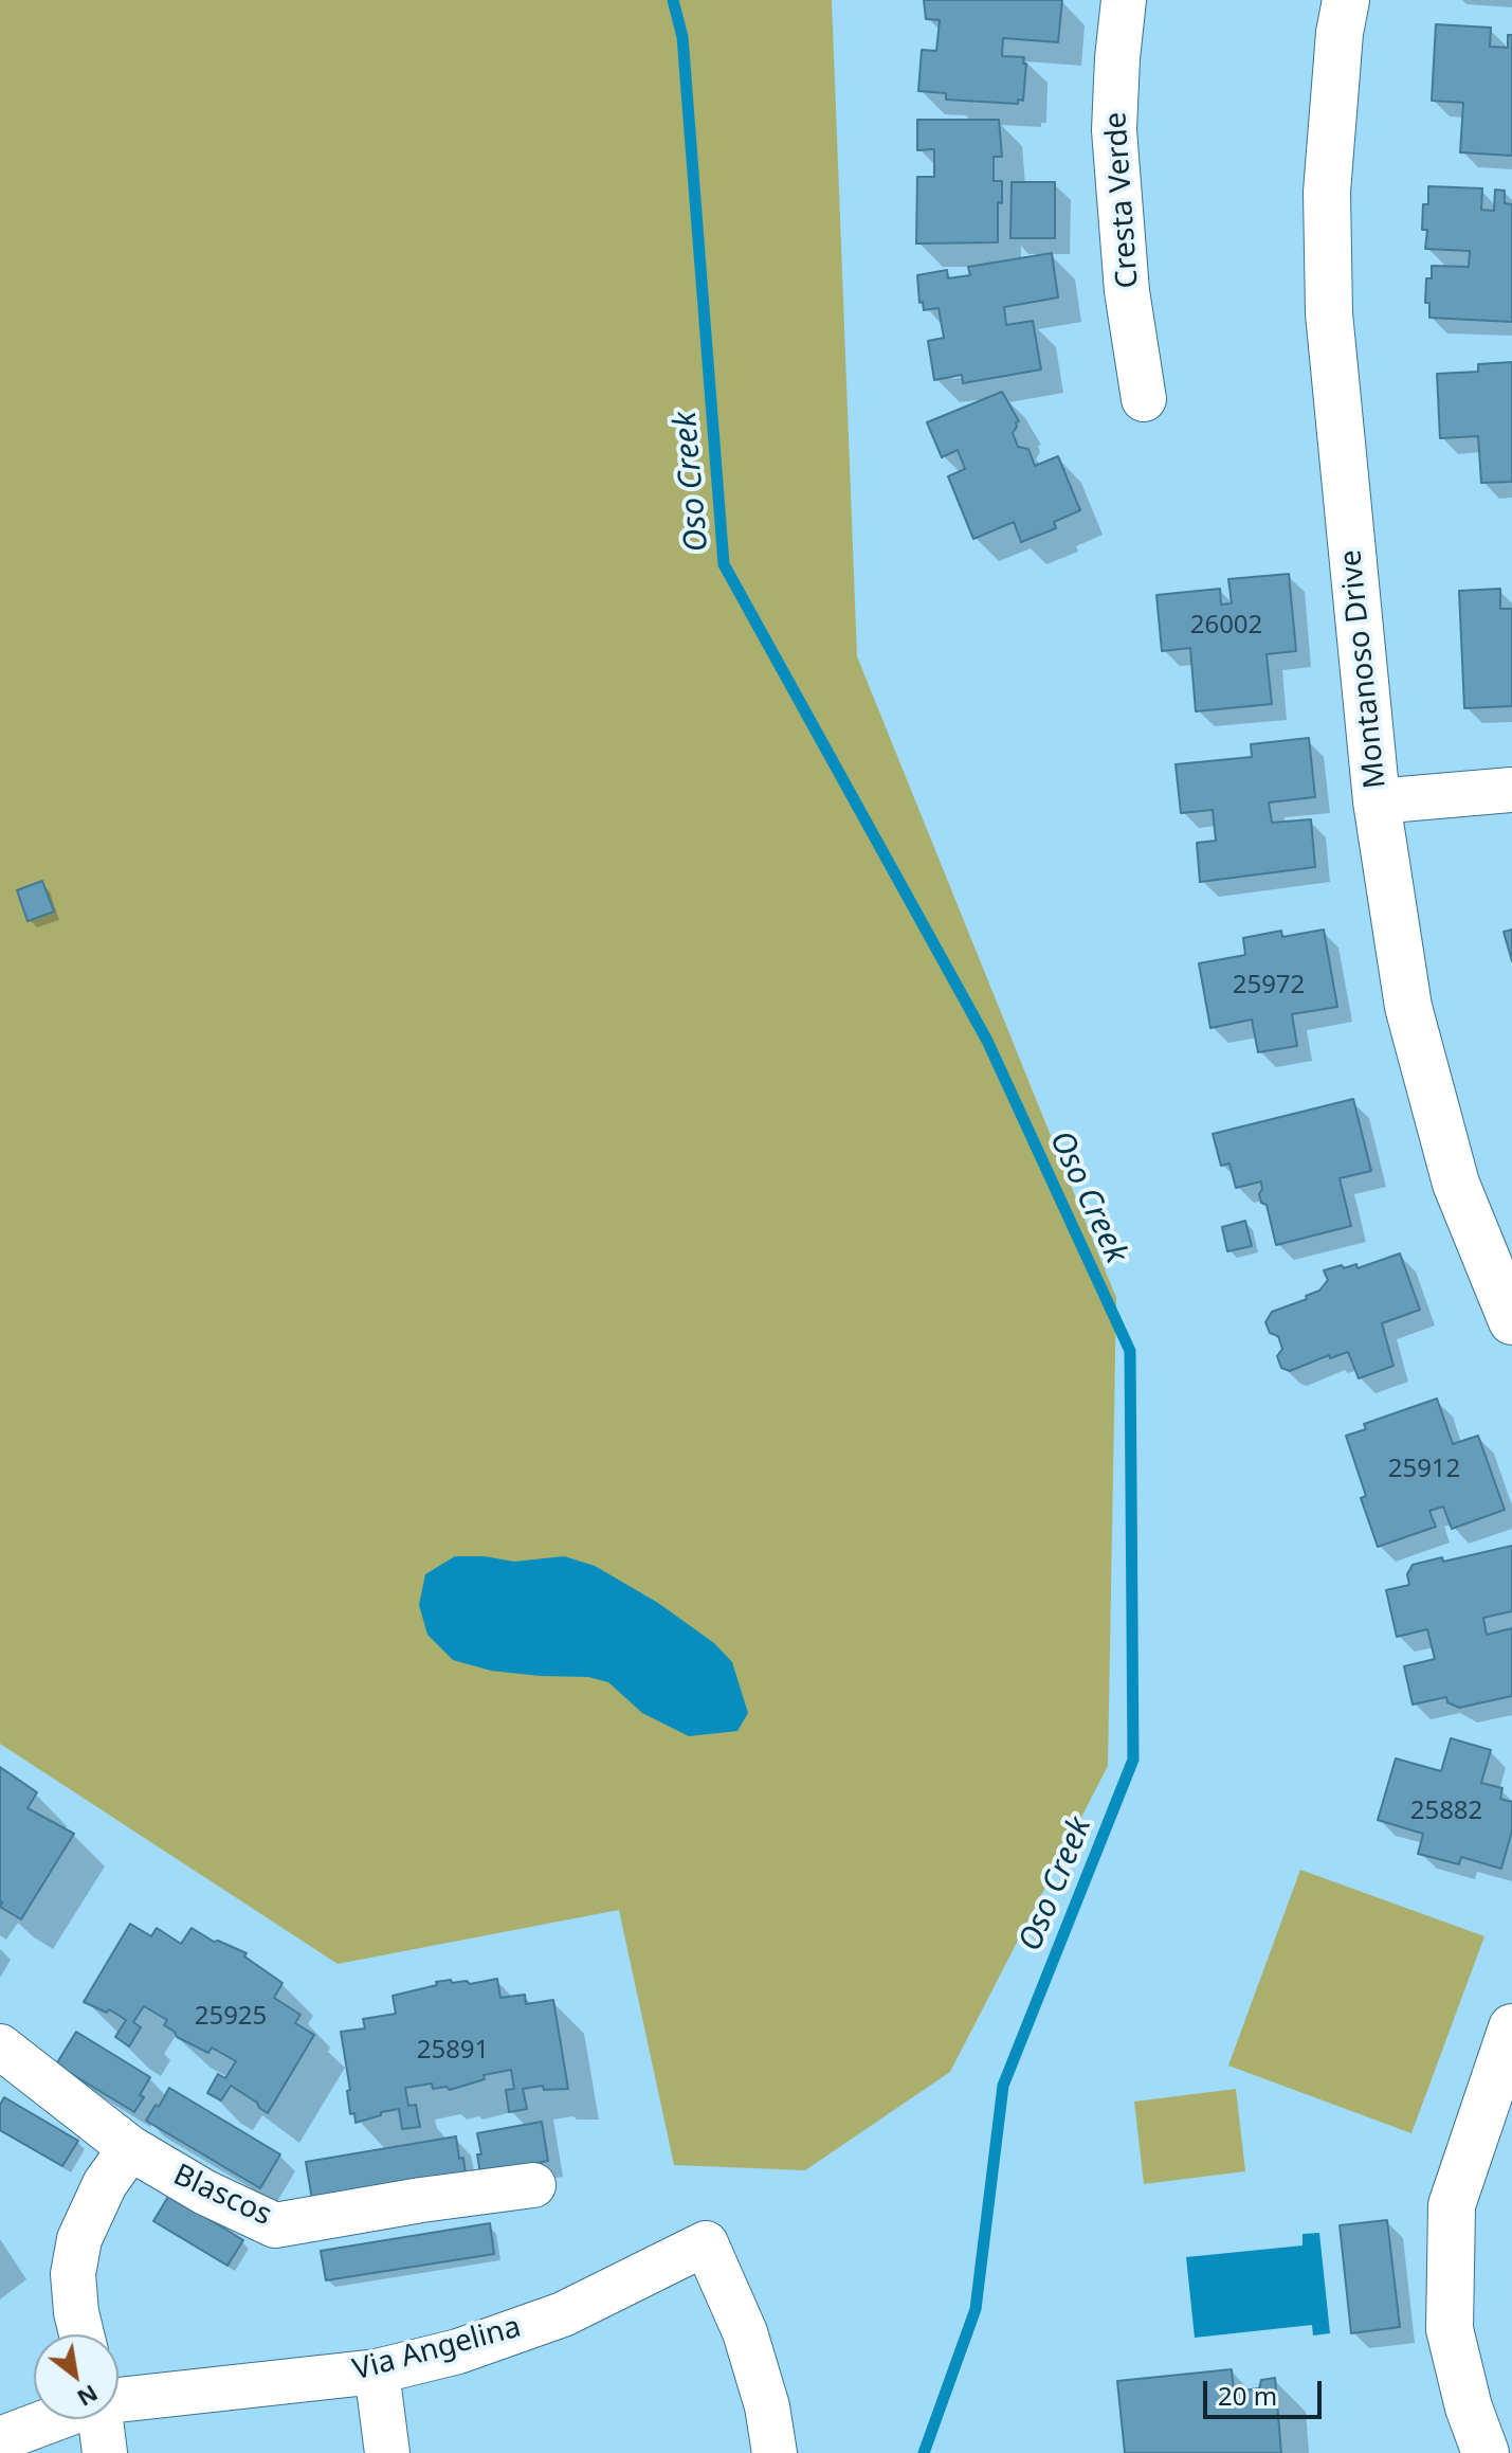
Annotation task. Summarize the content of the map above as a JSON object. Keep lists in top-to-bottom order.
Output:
{
  "streets": {
    "street": [
      "Cresta Verde",
      "Montanoso Drive",
      "Blascos",
      "Via Angelina"
    ]
  },
  "water": ["Oso Creek"],
  "house_numbers": [
    "26002",
    "25972",
    "25912",
    "25882",
    "25925",
    "25891"
  ],
  "scale_bar": "20 m",
  "north": "bottom right"
}
